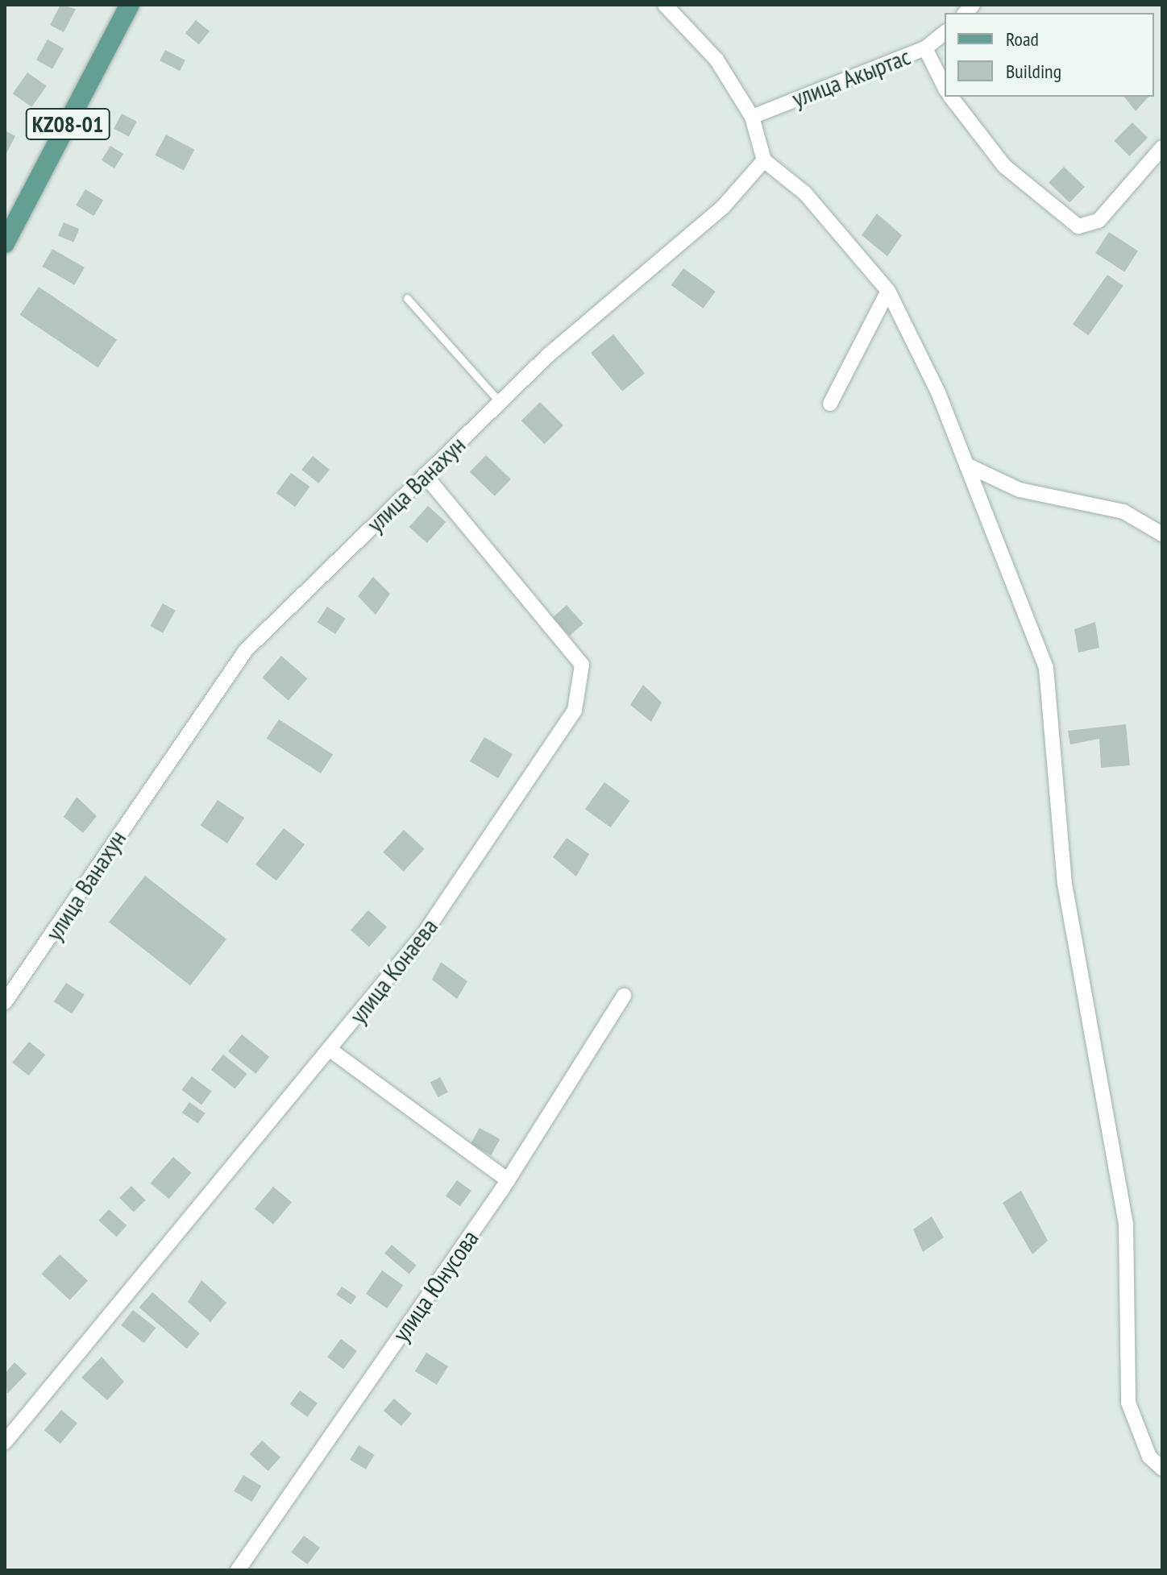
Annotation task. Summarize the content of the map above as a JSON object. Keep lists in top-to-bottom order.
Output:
{
  "streets": {
    "main road": ["KZ08-01"],
    "street": [
      "улица Акыртас",
      "улица Ванахун",
      "улица Конаева",
      "улица Юнусова"
    ]
  },
  "crossings": [
    ["улица Ванахун", "улица Конаева"]
  ],
  "legend": ["Road", "Building"]
}
